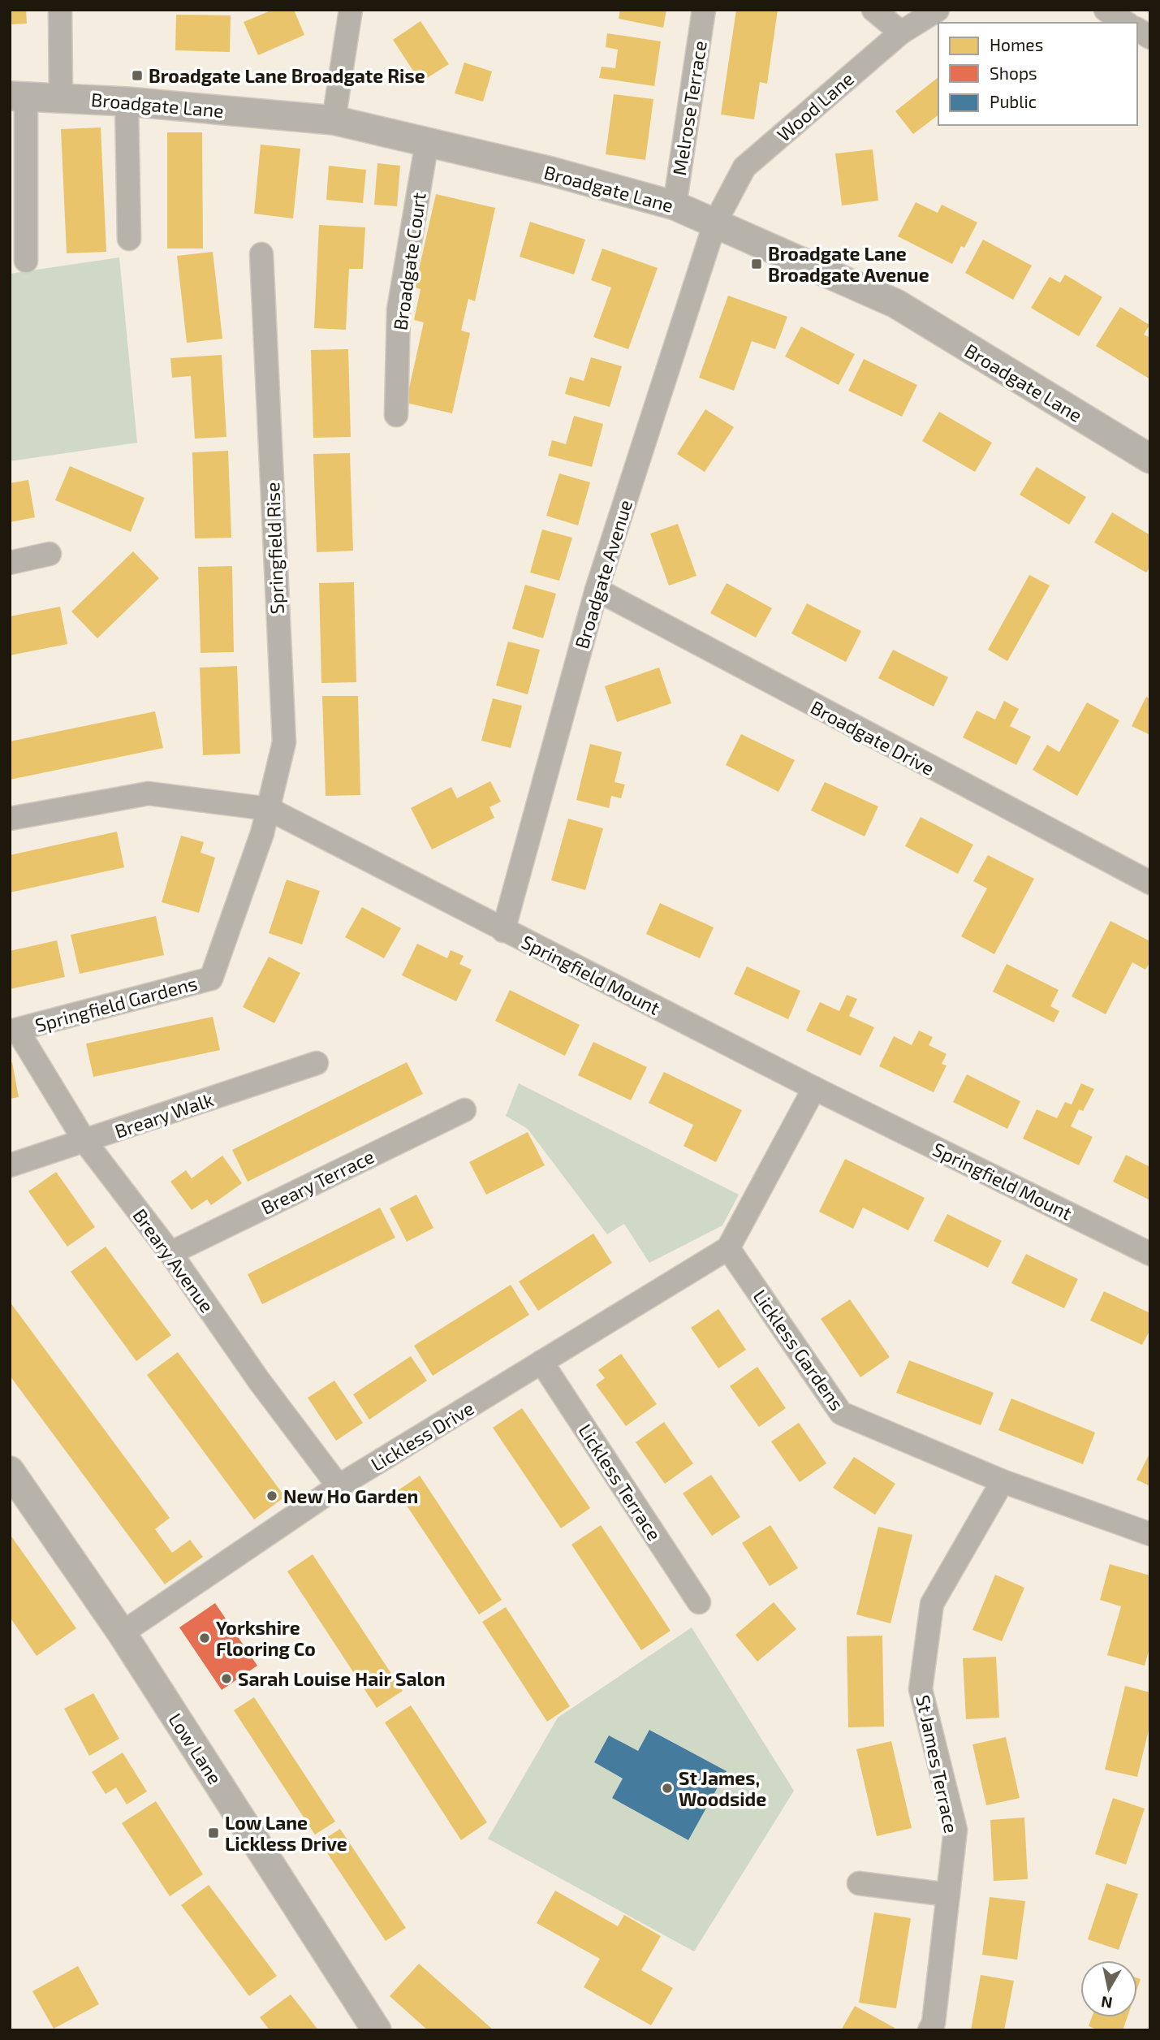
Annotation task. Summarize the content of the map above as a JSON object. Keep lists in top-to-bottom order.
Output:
{
  "streets": {
    "street": [
      "Broadgate Lane",
      "Wood Lane",
      "Melrose Terrace",
      "Broadgate Court",
      "Springfield Rise",
      "Broadgate Avenue",
      "Broadgate Drive",
      "Springfield Mount",
      "Springfield Gardens",
      "Breary Walk",
      "Breary Terrace",
      "Breary Avenue",
      "Lickless Gardens",
      "Lickless Drive",
      "Lickless Terrace",
      "Low Lane",
      "St James Terrace"
    ]
  },
  "crossings": [
    ["Broadgate Lane", "Wood Lane"],
    ["Broadgate Lane", "Melrose Terrace"],
    ["Broadgate Lane", "Broadgate Court"],
    ["Broadgate Lane", "Broadgate Avenue"],
    ["Wood Lane", "Broadgate Avenue"],
    ["Springfield Rise", "Springfield Mount"],
    ["Springfield Rise", "Springfield Gardens"],
    ["Broadgate Avenue", "Broadgate Drive"],
    ["Broadgate Avenue", "Springfield Mount"],
    ["Springfield Gardens", "Breary Avenue"],
    ["Breary Walk", "Breary Avenue"],
    ["Breary Terrace", "Breary Avenue"],
    ["Breary Avenue", "Lickless Drive"],
    ["Lickless Gardens", "Lickless Drive"],
    ["Lickless Gardens", "St James Terrace"],
    ["Lickless Drive", "Lickless Terrace"],
    ["Lickless Drive", "Low Lane"]
  ],
  "places": {
    "transit": ["Broadgate Lane Broadgate Rise", "Broadgate Lane Broadgate Avenue", "Low Lane Lickless Drive"],
    "other": [
      "New Ho Garden",
      "Yorkshire Flooring Co",
      "Sarah Louise Hair Salon",
      "St James, Woodside"
    ]
  },
  "legend": ["Homes", "Shops", "Public"],
  "north": "bottom"
}
